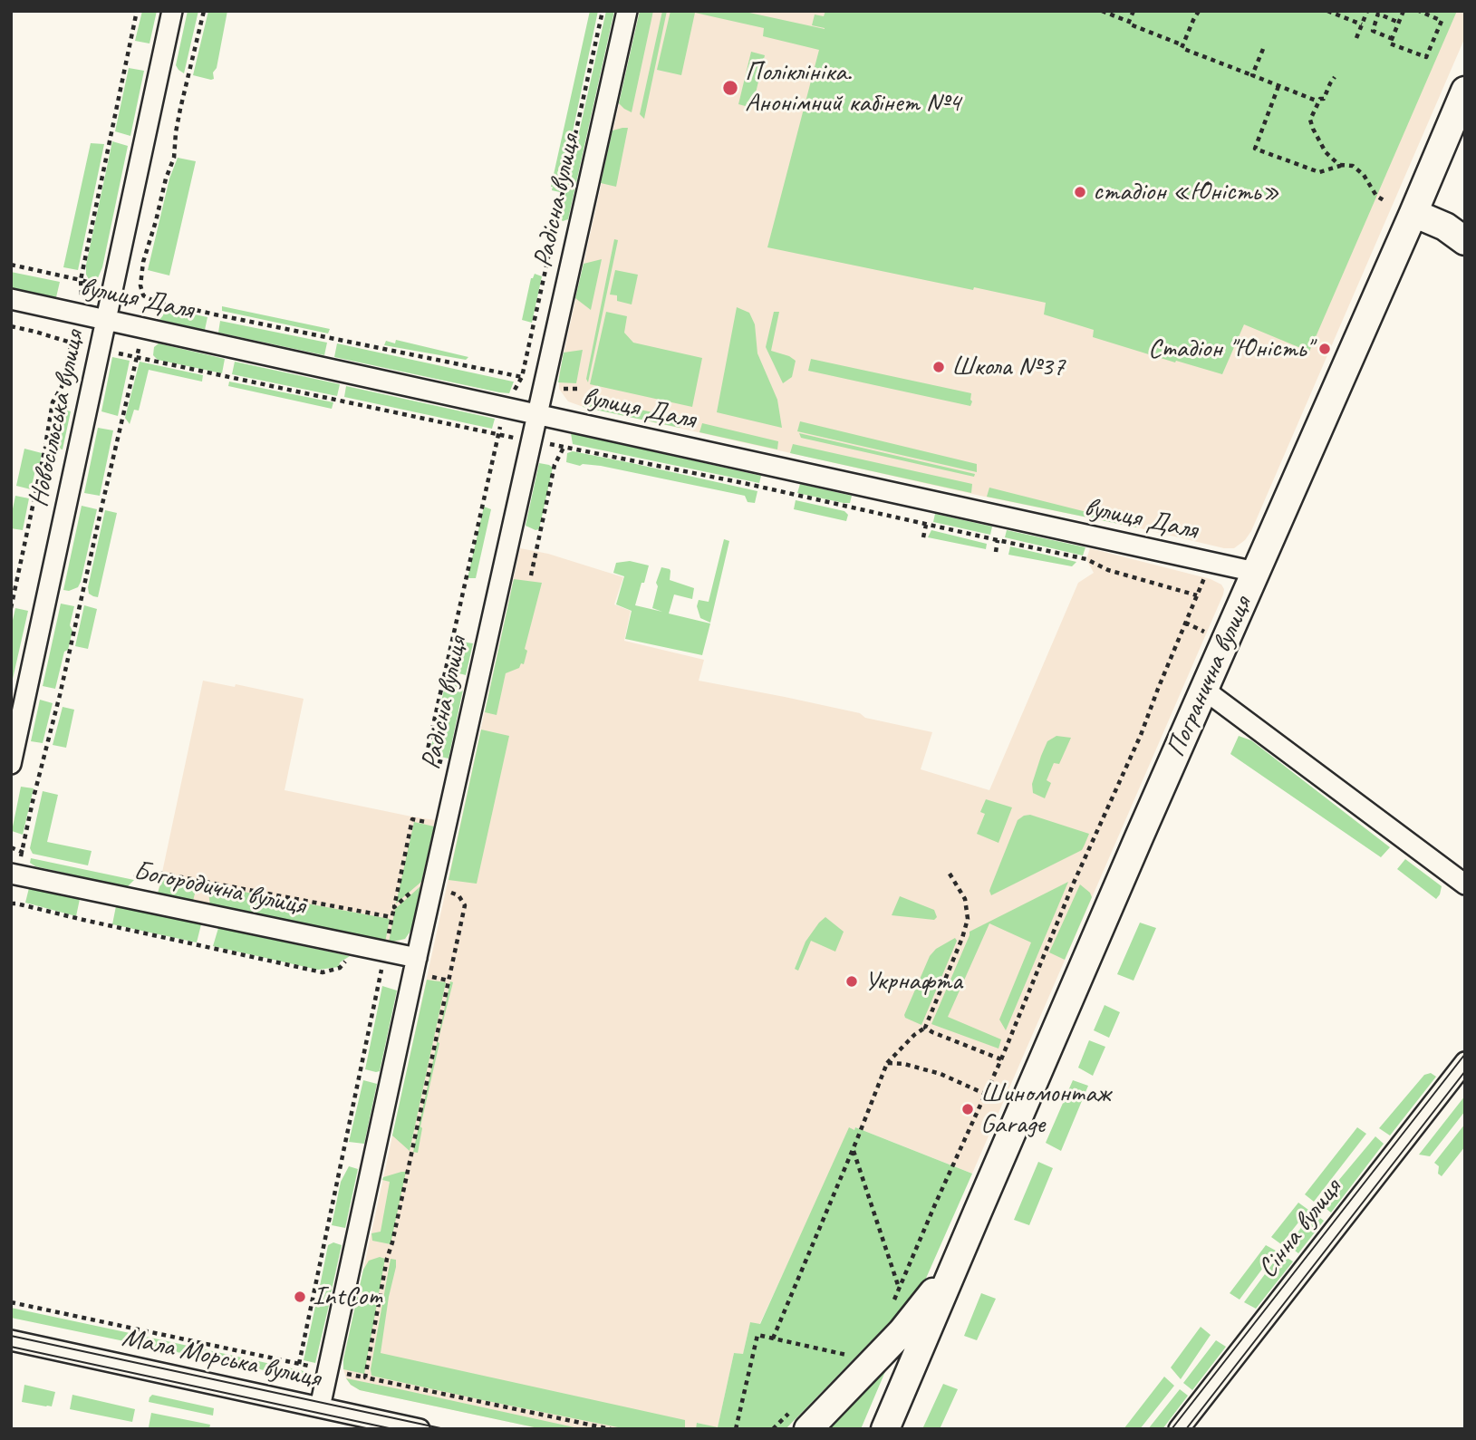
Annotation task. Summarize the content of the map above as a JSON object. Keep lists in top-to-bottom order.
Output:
{
  "streets": {
    "main road": ["Погранична вулиця"],
    "street": [
      "Радісна вулиця",
      "вулиця Даля",
      "Новосільська вулиця",
      "Богородична вулиця",
      "Сінна вулиця",
      "Мала Морська вулиця"
    ]
  },
  "crossings": [
    ["Радісна вулиця", "вулиця Даля"],
    ["Радісна вулиця", "Богородична вулиця"],
    ["Радісна вулиця", "Мала Морська вулиця"],
    ["вулиця Даля", "Новосільська вулиця"],
    ["вулиця Даля", "Погранична вулиця"]
  ],
  "places": [
    "Поліклініка. Анонімний кабінет №4",
    "стадіон «Юність»",
    "Стадіон \"Юність\"",
    "Школа №37",
    "Укрнафта",
    "Шиномонтаж Garage",
    "IntCom"
  ]
}
